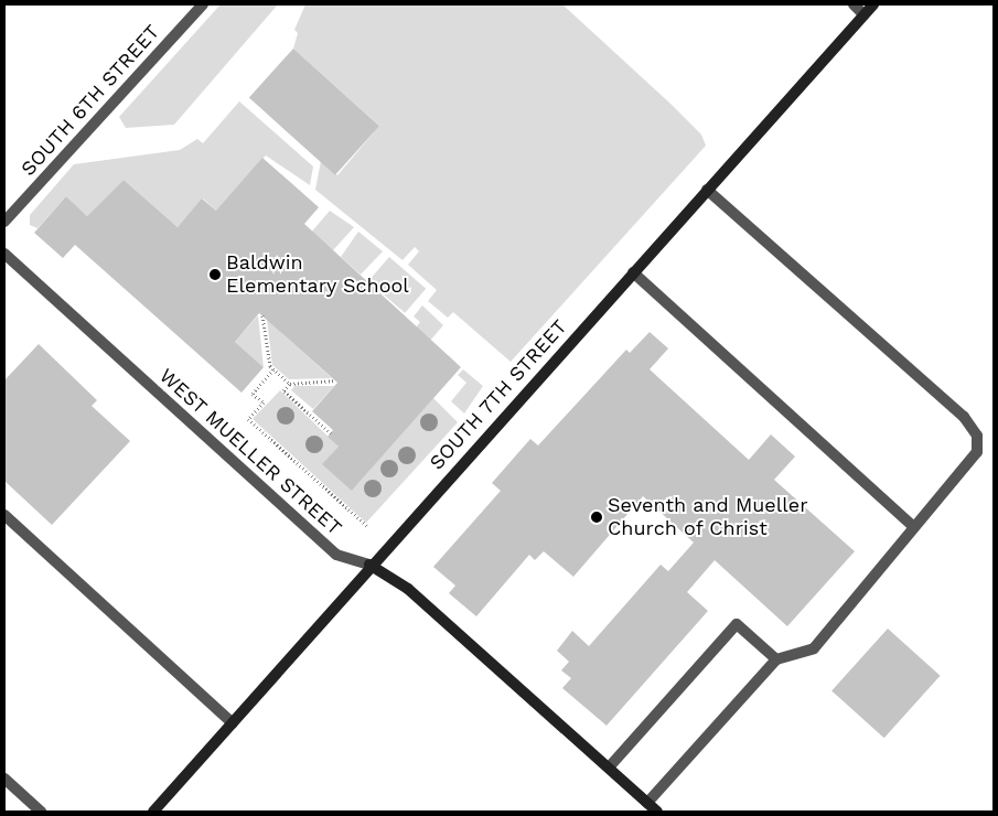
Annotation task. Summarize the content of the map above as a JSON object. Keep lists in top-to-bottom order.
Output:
{
  "streets": {
    "street": ["SOUTH 6TH STREET", "SOUTH 7TH STREET", "WEST MUELLER STREET"]
  },
  "crossings": [
    ["SOUTH 7TH STREET", "WEST MUELLER STREET"]
  ],
  "places": ["Baldwin Elementary School", "Seventh and Mueller Church of Christ"]
}
